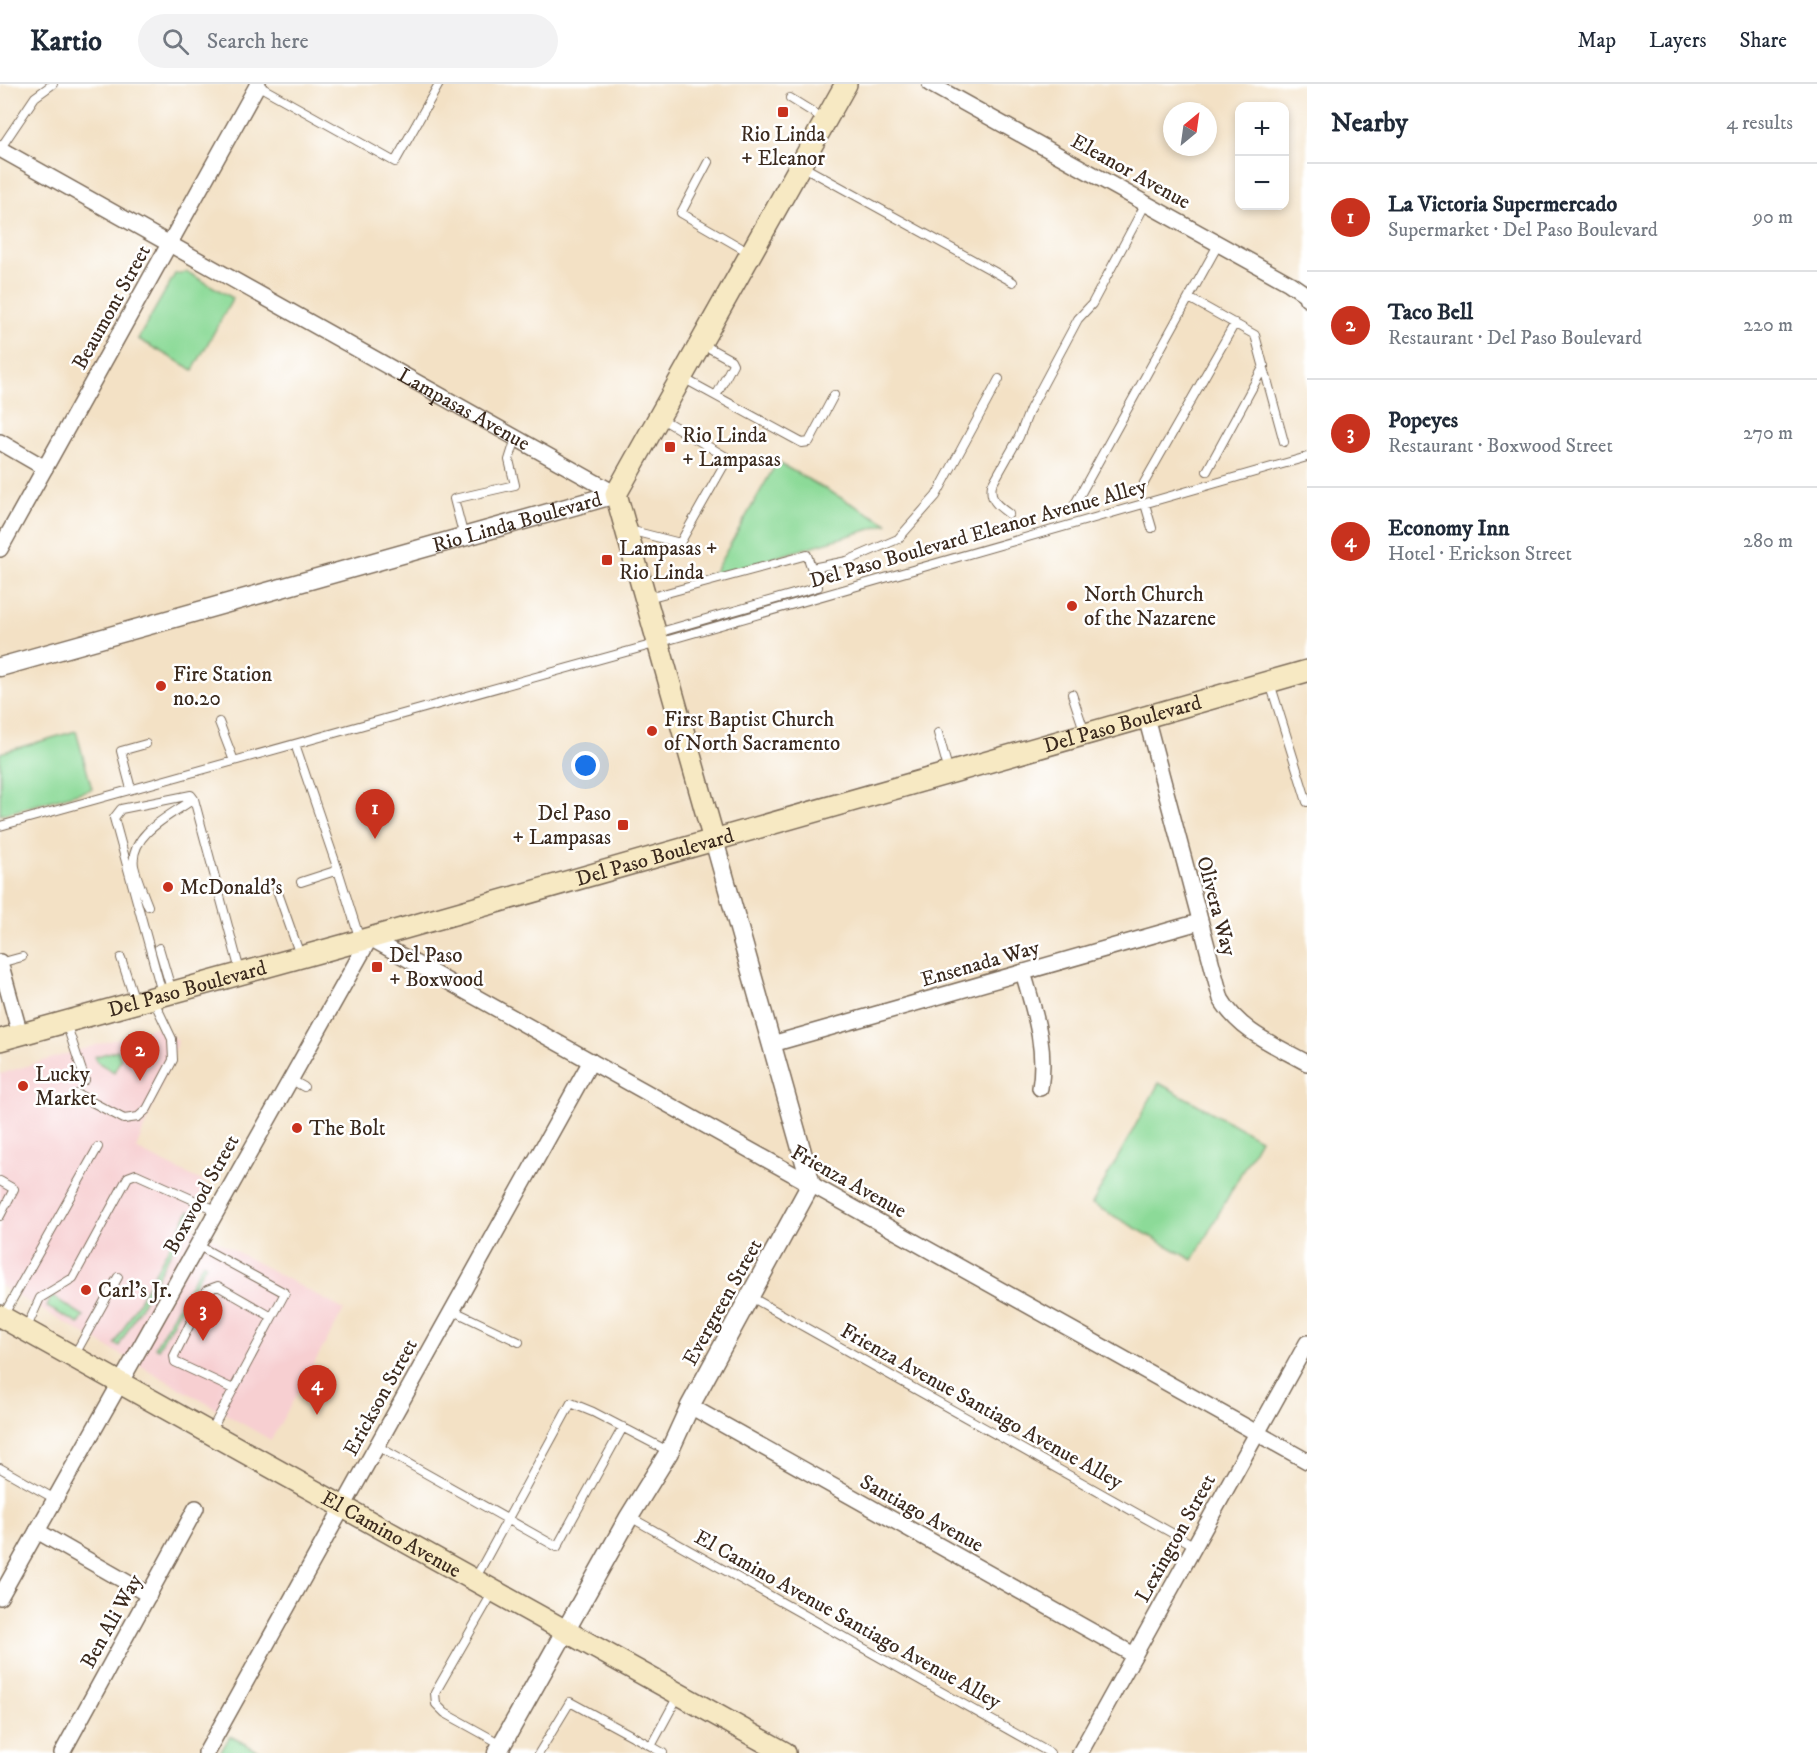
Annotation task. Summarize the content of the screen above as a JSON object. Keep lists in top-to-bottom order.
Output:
{
  "streets": {
    "main road": ["Rio Linda Boulevard", "Del Paso Boulevard", "El Camino Avenue"],
    "street": [
      "Eleanor Avenue",
      "Beaumont Street",
      "Lampasas Avenue",
      "Olivera Way",
      "Ensenada Way",
      "Frienza Avenue",
      "Boxwood Street",
      "Evergreen Street",
      "Erickson Street",
      "Santiago Avenue",
      "Lexington Street",
      "Ben Ali Way"
    ],
    "lane": ["Del Paso Boulevard Eleanor Avenue Alley", "Frienza Avenue Santiago Avenue Alley", "El Camino Avenue Santiago Avenue Alley"]
  },
  "crossings": [
    ["Beaumont Street", "Lampasas Avenue"],
    ["Lampasas Avenue", "Rio Linda Boulevard"],
    ["Del Paso Boulevard", "Olivera Way"],
    ["Del Paso Boulevard", "Frienza Avenue"],
    ["Del Paso Boulevard", "Boxwood Street"],
    ["Olivera Way", "Ensenada Way"],
    ["Frienza Avenue", "Boxwood Street"],
    ["Frienza Avenue", "Evergreen Street"],
    ["Frienza Avenue", "Erickson Street"],
    ["Frienza Avenue", "Lexington Street"],
    ["Boxwood Street", "El Camino Avenue"],
    ["Evergreen Street", "Frienza Avenue Santiago Avenue Alley"],
    ["Evergreen Street", "Santiago Avenue"],
    ["Evergreen Street", "El Camino Avenue"],
    ["Evergreen Street", "El Camino Avenue Santiago Avenue Alley"],
    ["Erickson Street", "El Camino Avenue"],
    ["Frienza Avenue Santiago Avenue Alley", "Lexington Street"],
    ["Santiago Avenue", "Lexington Street"]
  ],
  "places": {
    "transit": [
      "Rio Linda + Eleanor",
      "Rio Linda + Lampasas",
      "Lampasas + Rio Linda",
      "Del Paso + Lampasas",
      "Del Paso + Boxwood"
    ],
    "other": [
      "North Church of the Nazarene",
      "Fire Station no.20",
      "First Baptist Church of North Sacramento",
      "McDonald's",
      "Lucky Market",
      "The Bolt",
      "Carl's Jr."
    ]
  },
  "north": "top right",
  "page": {
    "header": "Kartio",
    "search": "Search here",
    "nav": ["Map", "Layers", "Share"],
    "heading": ["Nearby", "4 results"],
    "map_buttons": ["+", "−"],
    "list": [
      {
        "mark": "1",
        "name": "La Victoria Supermercado",
        "note": "Supermarket · Del Paso Boulevard",
        "value": "90 m"
      },
      {
        "mark": "2",
        "name": "Taco Bell",
        "note": "Restaurant · Del Paso Boulevard",
        "value": "220 m"
      },
      {
        "mark": "3",
        "name": "Popeyes",
        "note": "Restaurant · Boxwood Street",
        "value": "270 m"
      },
      {
        "mark": "4",
        "name": "Economy Inn",
        "note": "Hotel · Erickson Street",
        "value": "280 m"
      }
    ],
    "pins": [
      "1",
      "2",
      "3",
      "4"
    ]
  }
}
